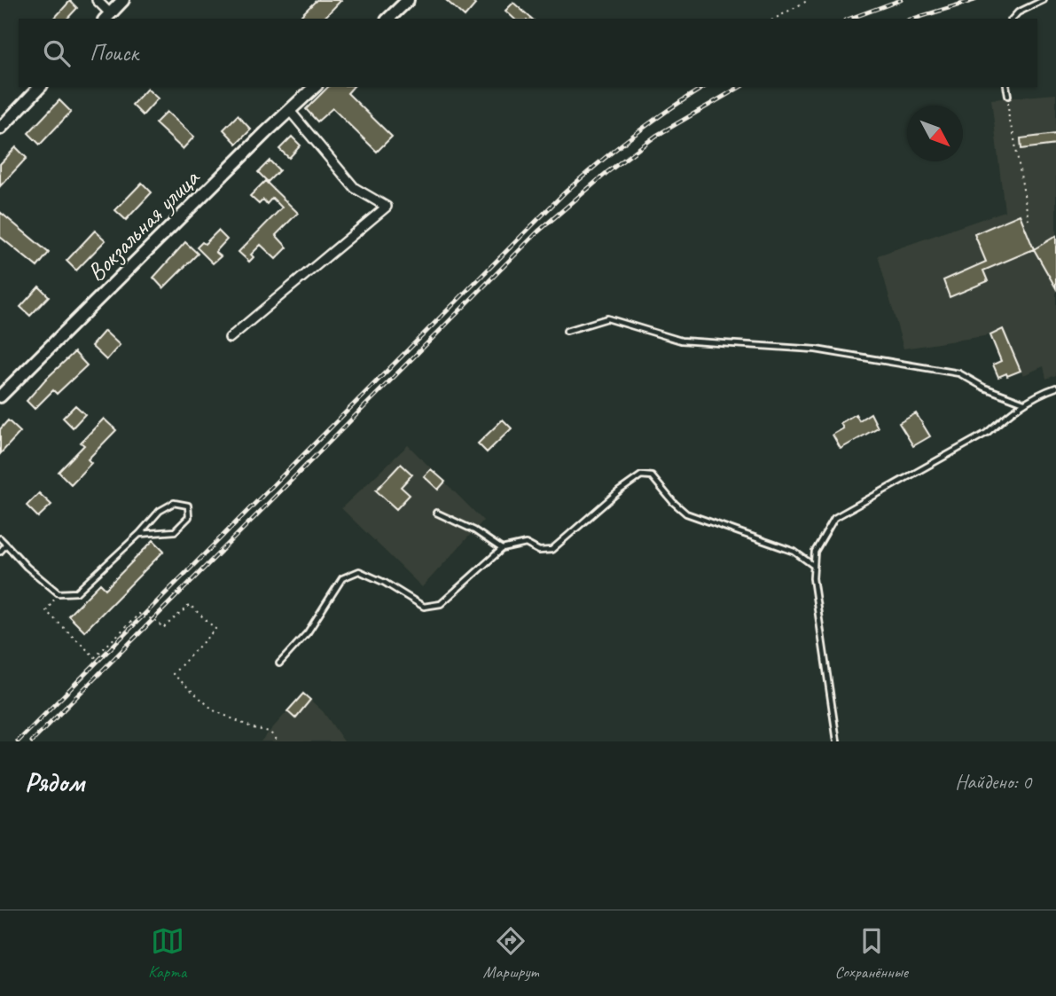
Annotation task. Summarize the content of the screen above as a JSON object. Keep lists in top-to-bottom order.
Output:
{
  "streets": {
    "street": ["Вокзальная улица"]
  },
  "north": "bottom right",
  "page": {
    "search": "Поиск",
    "heading": ["Рядом", "Найдено: 0"],
    "nav": ["Карта", "Маршрут", "Сохранённые"]
  }
}
